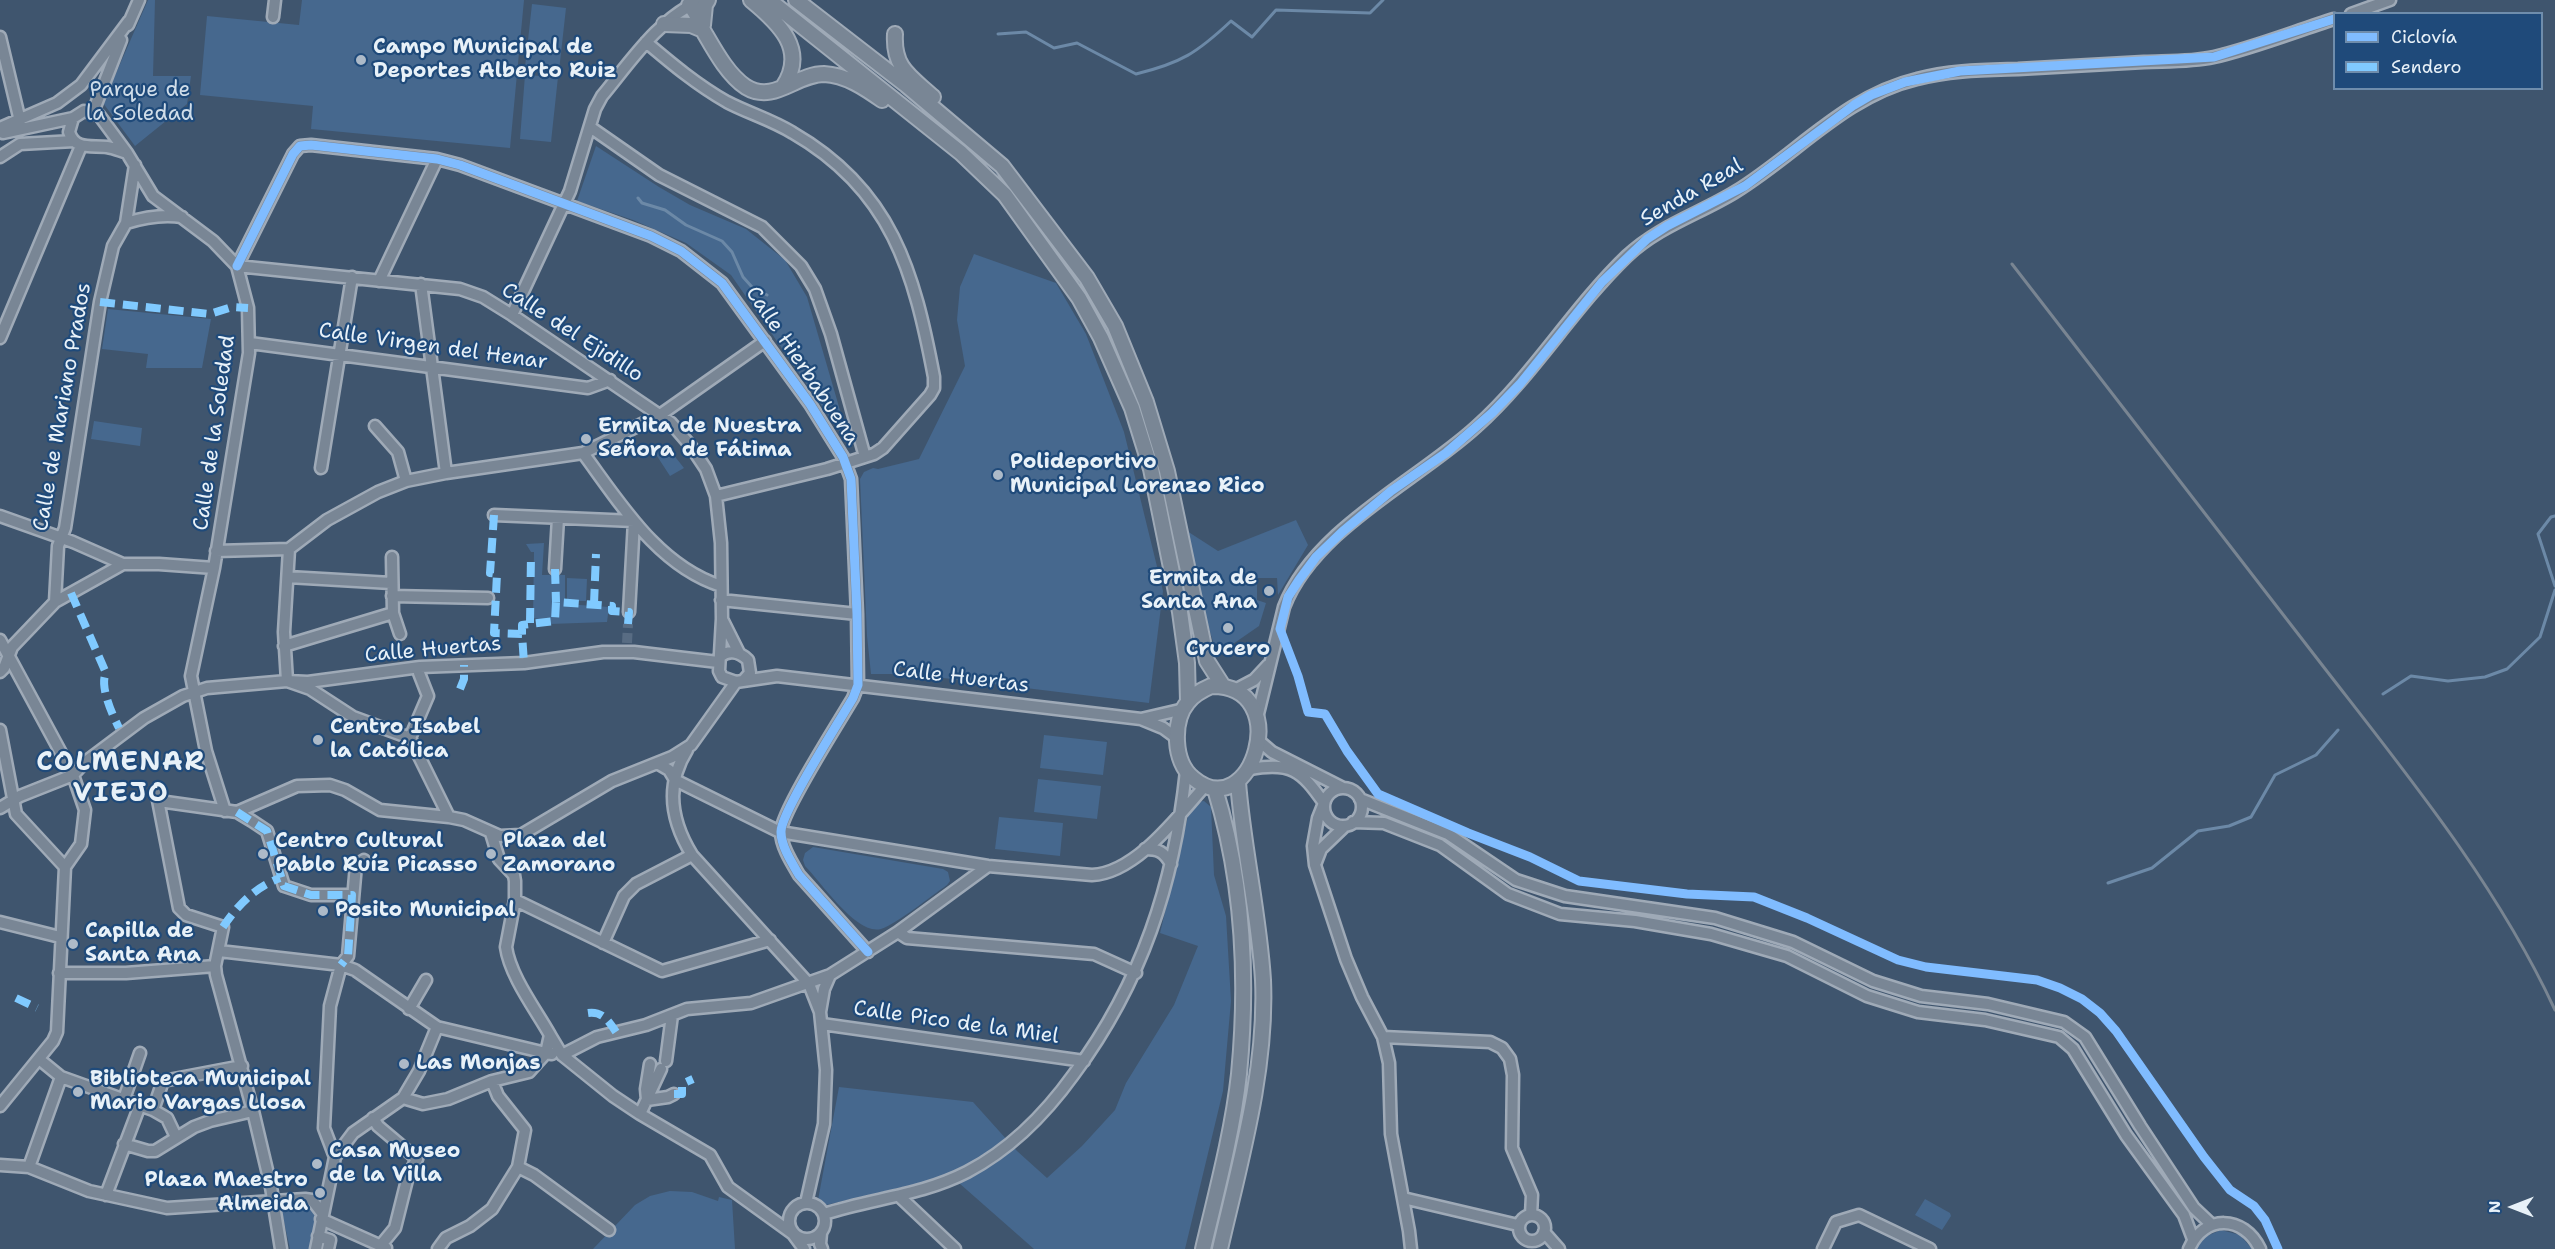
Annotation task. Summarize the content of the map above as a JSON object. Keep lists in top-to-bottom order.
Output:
{
  "streets": {
    "street": [
      "Senda Real",
      "Calle del Ejidillo",
      "Calle Virgen del Henar",
      "Calle Hierbabuena",
      "Calle de Mariano Prados",
      "Calle de la Soledad",
      "Calle Huertas",
      "Calle Pico de la Miel"
    ]
  },
  "crossings": [
    ["Senda Real", "Calle Huertas"],
    ["Calle del Ejidillo", "Calle Virgen del Henar"],
    ["Calle del Ejidillo", "Calle Hierbabuena"],
    ["Calle del Ejidillo", "Calle de la Soledad"],
    ["Calle del Ejidillo", "Calle Huertas"],
    ["Calle Virgen del Henar", "Calle de la Soledad"],
    ["Calle Hierbabuena", "Calle de la Soledad"],
    ["Calle Hierbabuena", "Calle Huertas"],
    ["Calle de Mariano Prados", "Calle de la Soledad"],
    ["Calle de la Soledad", "Calle Huertas"]
  ],
  "districts": ["COLMENAR VIEJO"],
  "parks": ["Parque de la Soledad"],
  "places": [
    "Campo Municipal de Deportes Alberto Ruiz",
    "Ermita de Nuestra Señora de Fátima",
    "Polideportivo Municipal Lorenzo Rico",
    "Ermita de Santa Ana",
    "Crucero",
    "Centro Isabel la Católica",
    "Centro Cultural Pablo Ruíz Picasso",
    "Plaza del Zamorano",
    "Posito Municipal",
    "Capilla de Santa Ana",
    "Las Monjas",
    "Biblioteca Municipal Mario Vargas Llosa",
    "Casa Museo de la Villa",
    "Plaza Maestro Almeida"
  ],
  "legend": ["Ciclovía", "Sendero"],
  "north": "left"
}
